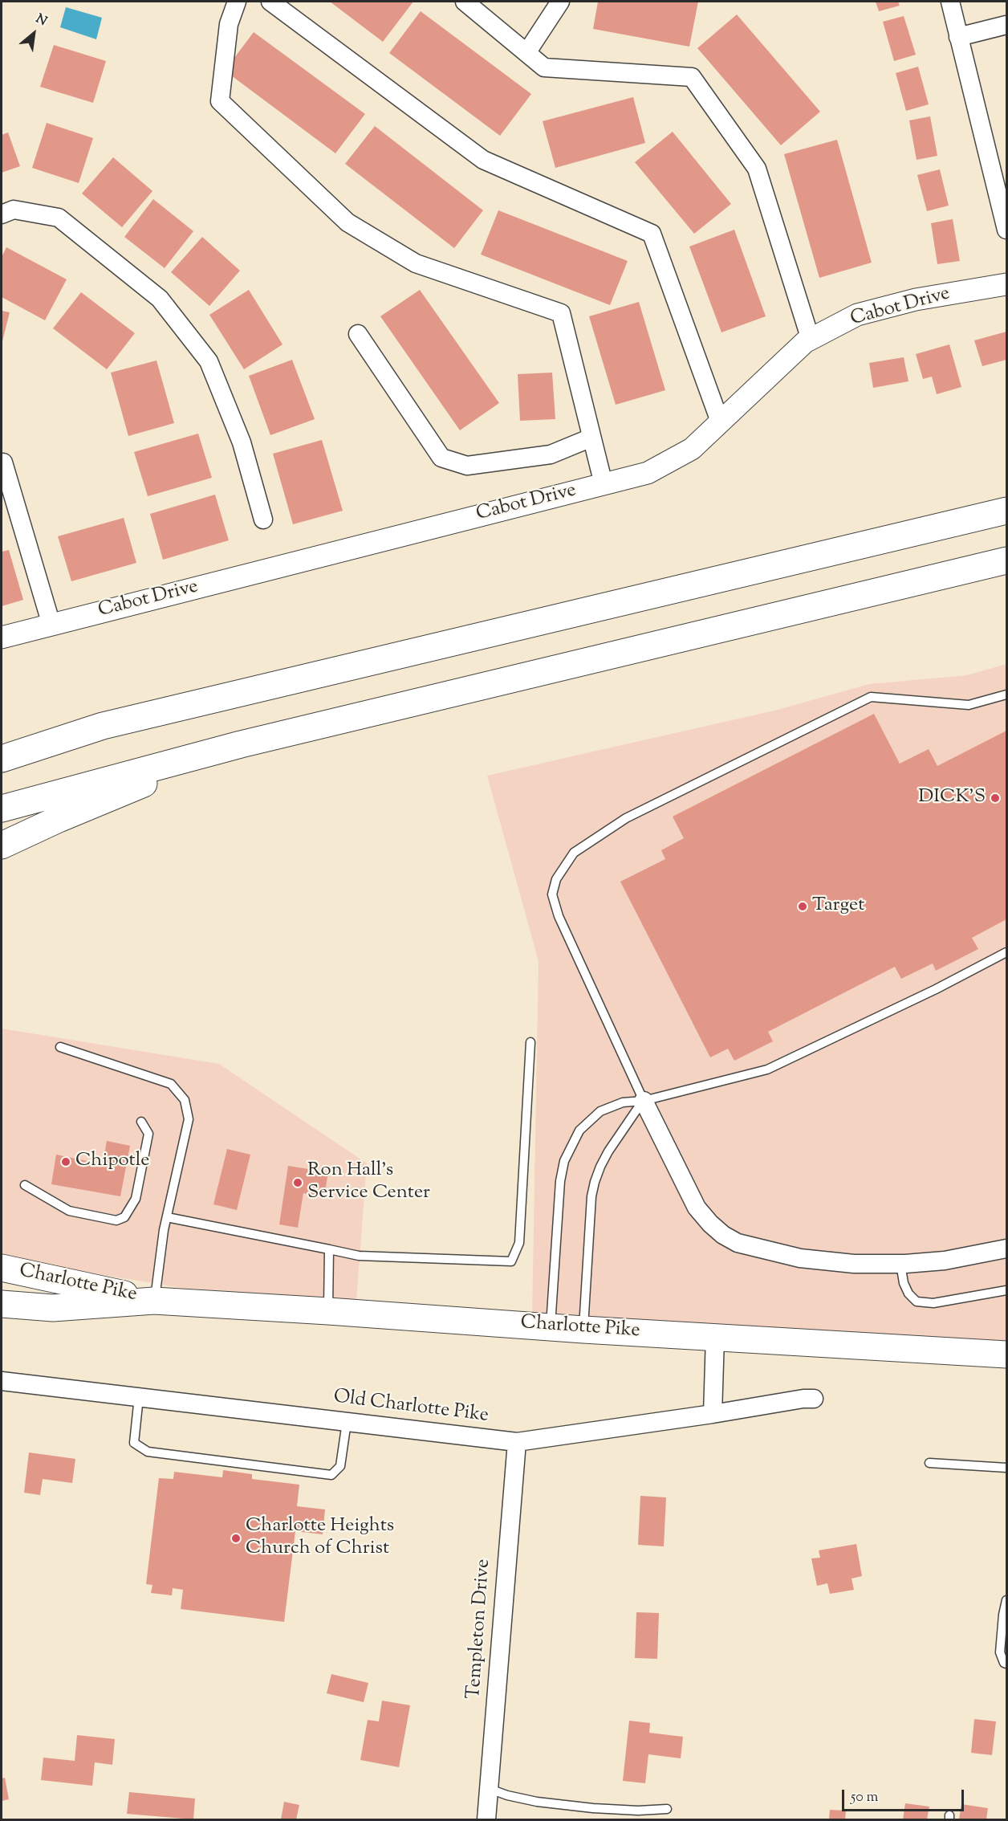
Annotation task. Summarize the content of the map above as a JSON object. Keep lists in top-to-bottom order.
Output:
{
  "streets": {
    "main road": ["Charlotte Pike"],
    "street": ["Cabot Drive", "Old Charlotte Pike", "Templeton Drive"]
  },
  "crossings": [
    ["Old Charlotte Pike", "Templeton Drive"]
  ],
  "places": [
    "DICK’S",
    "Target",
    "Chipotle",
    "Ron Hall's Service Center",
    "Charlotte Heights Church of Christ"
  ],
  "scale_bar": "50 m",
  "north": "top right"
}
